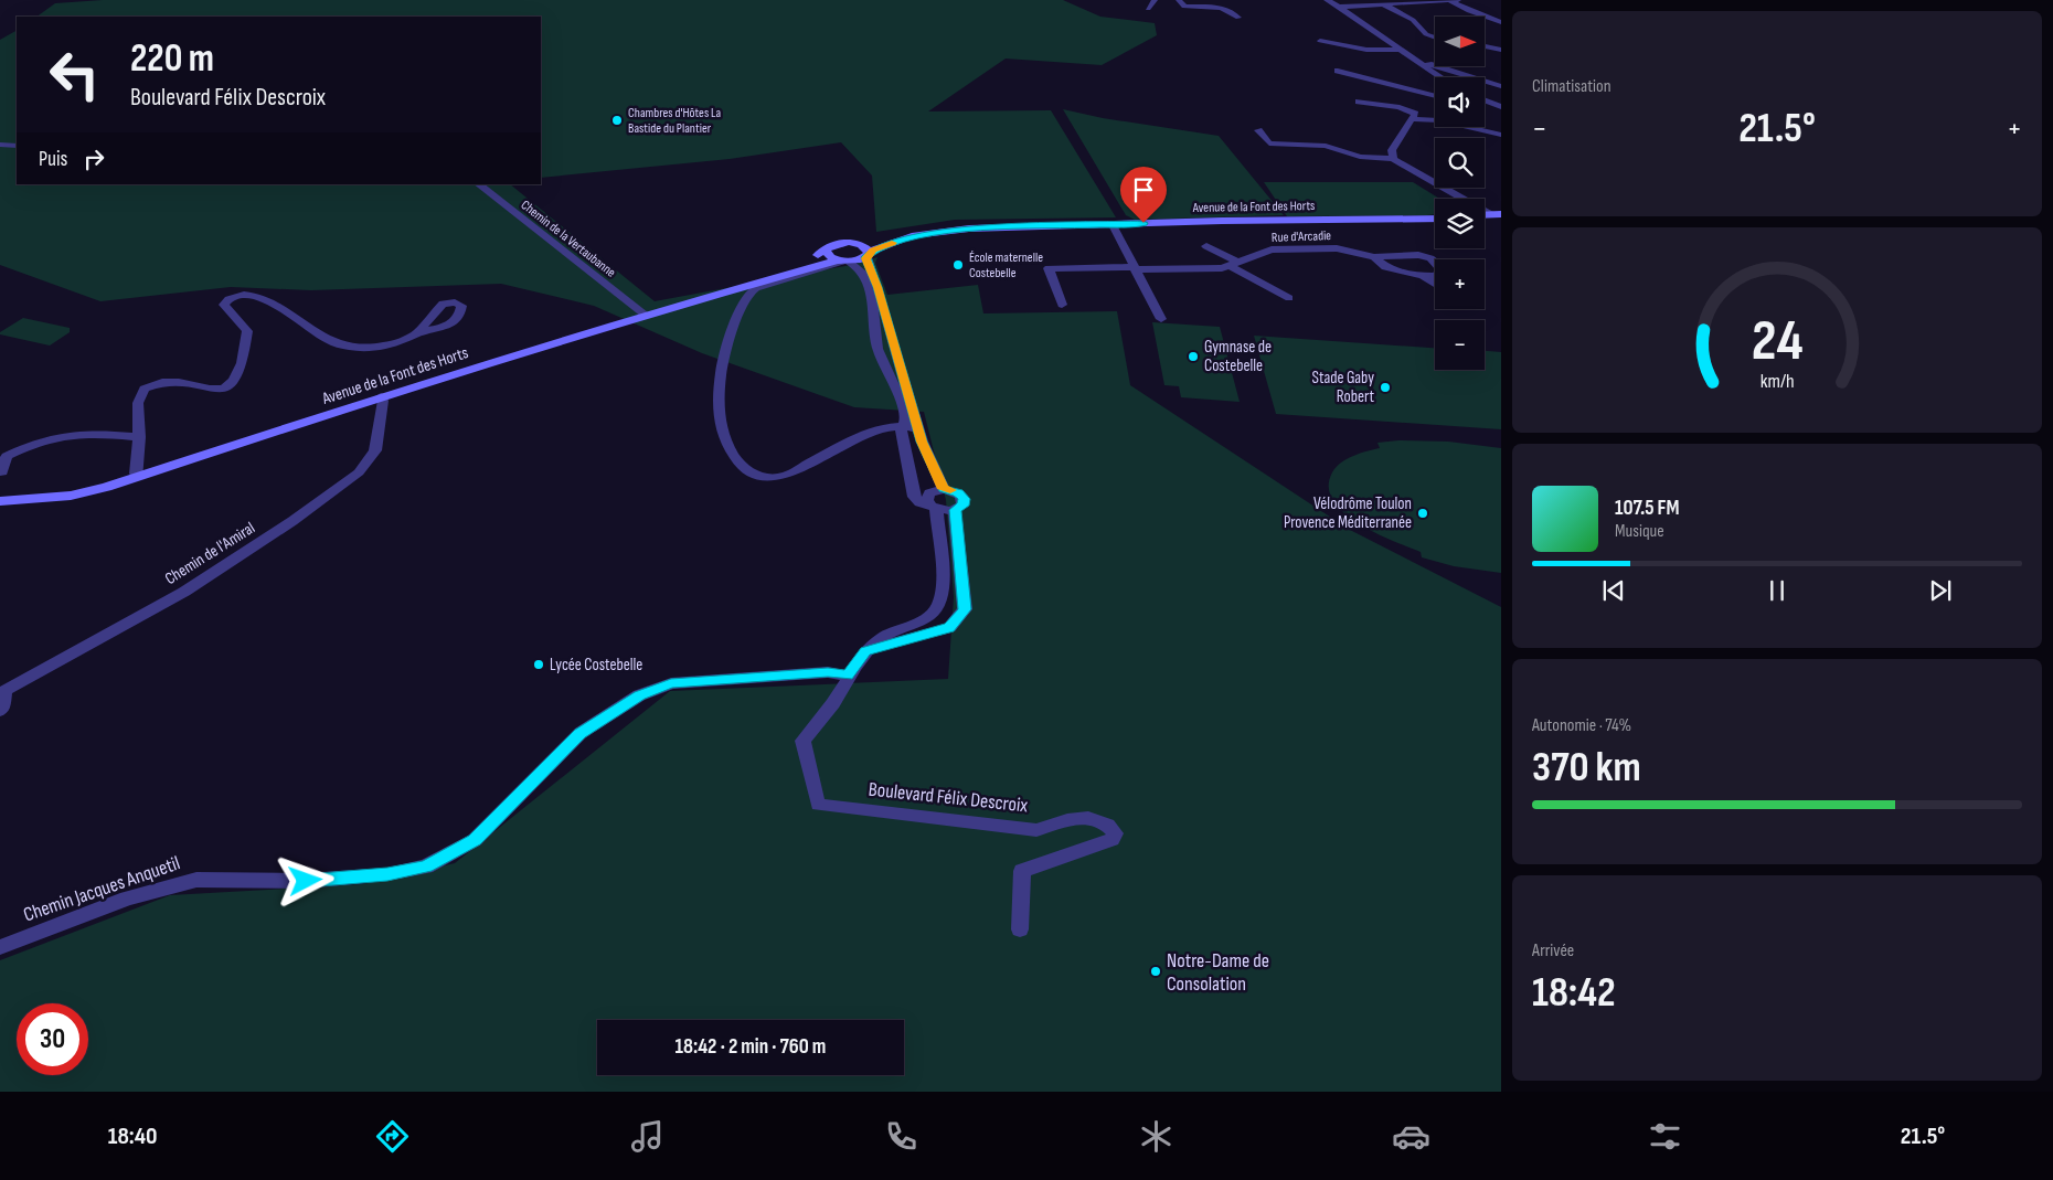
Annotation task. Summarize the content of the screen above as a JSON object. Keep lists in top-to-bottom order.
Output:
{
  "streets": {
    "main road": ["Avenue de la Font des Horts"],
    "street": [
      "Rue d'Arcadie",
      "Chemin de la Vertaubanne",
      "Chemin de l'Amiral",
      "Boulevard Félix Descroix",
      "Chemin Jacques Anquetil"
    ]
  },
  "crossings": [
    ["Avenue de la Font des Horts", "Chemin de la Vertaubanne"],
    ["Avenue de la Font des Horts", "Chemin de l'Amiral"],
    ["Boulevard Félix Descroix", "Chemin Jacques Anquetil"]
  ],
  "places": [
    "Chambres d'Hôtes La Bastide du Plantier",
    "École maternelle Costebelle",
    "Gymnase de Costebelle",
    "Stade Gaby Robert",
    "Vélodrôme Toulon Provence Méditerranée",
    "Lycée Costebelle",
    "Notre-Dame de Consolation"
  ],
  "north": "right",
  "page": {
    "tile": [
      "Climatisation",
      ["Autonomie · 74%", "370 km"],
      ["Arrivée", "18:42"]
    ],
    "map_buttons": ["+", "−"],
    "turn": ["220 m", "Boulevard Félix Descroix"],
    "heat": ["−", "21.5°", "+"],
    "then": "Puis",
    "song": ["107.5 FM", "Musique"],
    "limit": "30",
    "trip": "18:42 · 2 min · 760 m",
    "tabs": ["18:40", "21.5°"],
    "gauge": ["24", "km/h"]
  }
}
